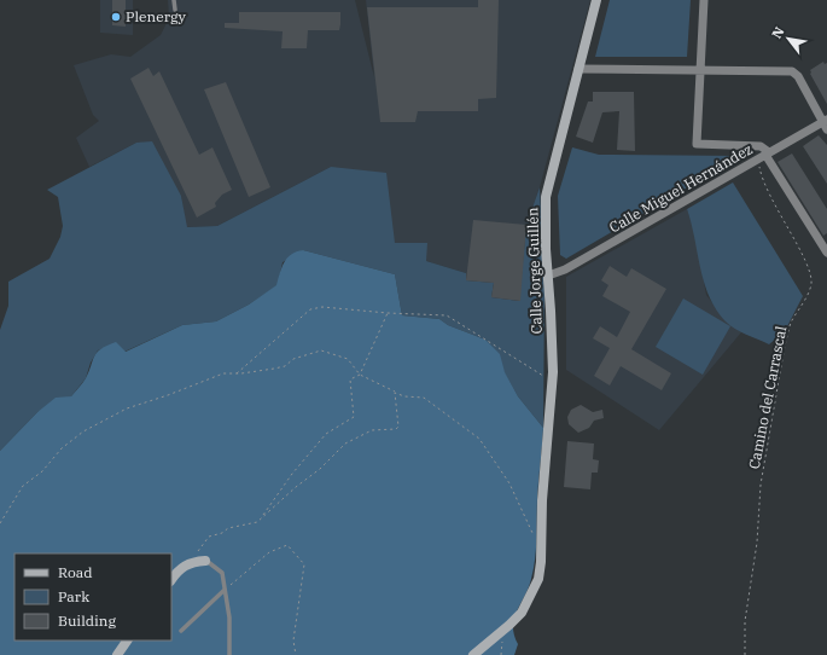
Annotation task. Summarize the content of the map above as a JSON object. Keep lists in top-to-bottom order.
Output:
{
  "streets": {
    "street": ["Calle Miguel Hernández", "Calle Jorge Guillén"],
    "path": ["Camino del Carrascal"]
  },
  "crossings": [
    ["Calle Miguel Hernández", "Calle Jorge Guillén"],
    ["Calle Miguel Hernández", "Camino del Carrascal"]
  ],
  "places": ["Plenergy"],
  "legend": ["Road", "Park", "Building"],
  "north": "top left"
}
